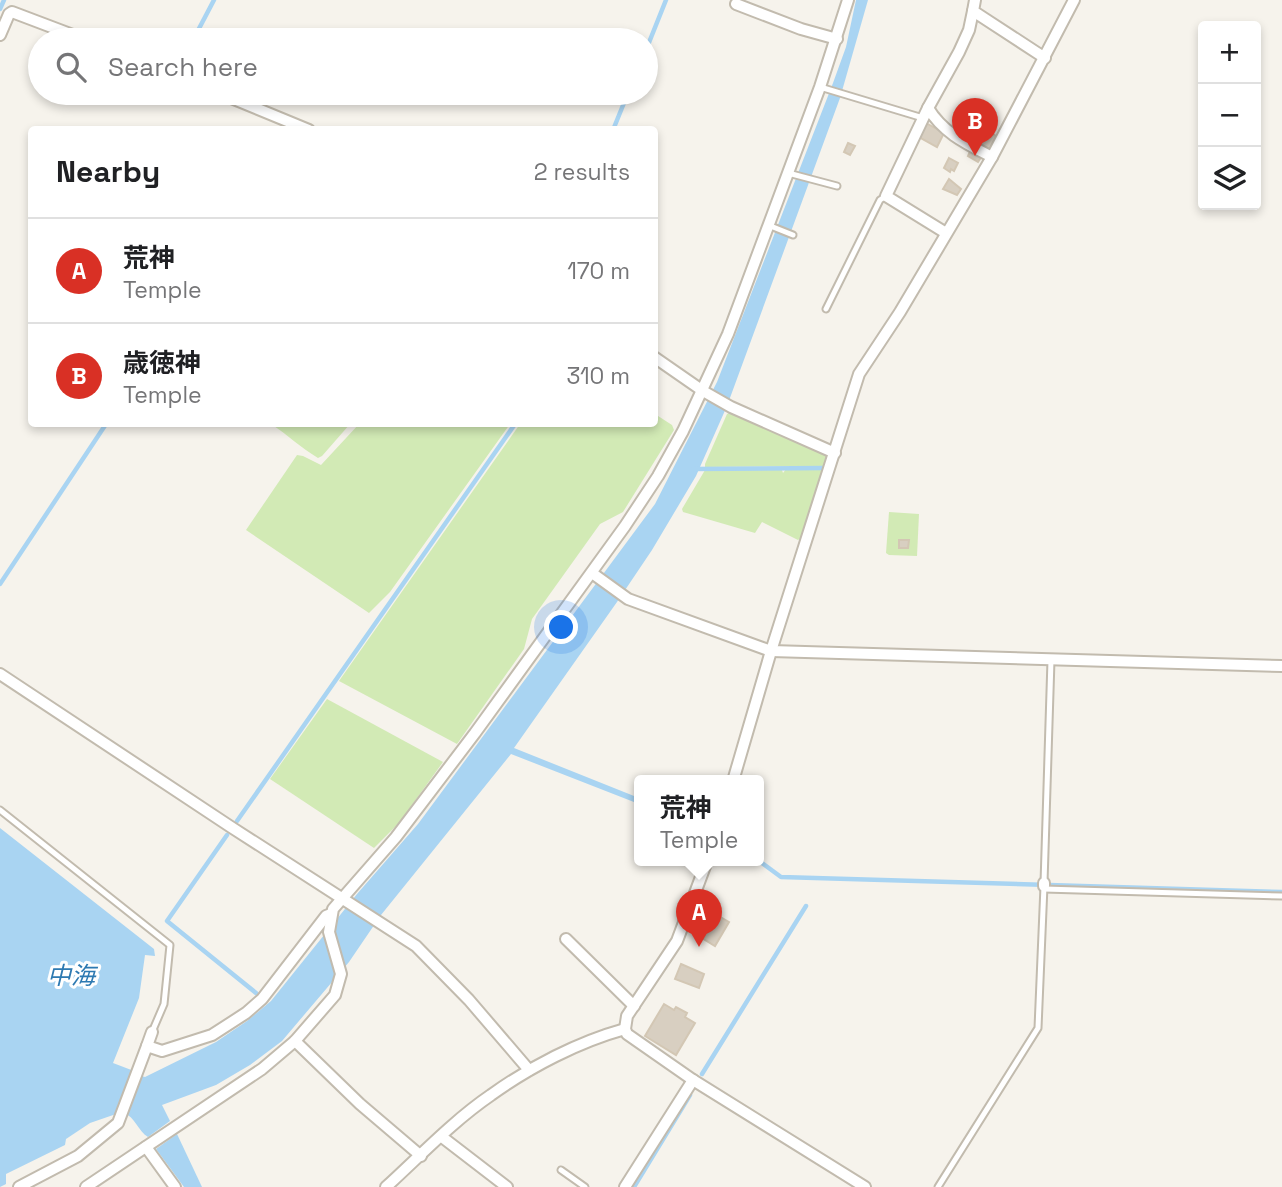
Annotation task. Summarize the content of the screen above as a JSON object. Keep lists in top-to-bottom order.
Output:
{
  "water": ["中海"],
  "page": {
    "map_buttons": ["+", "−"],
    "search": "Search here",
    "pins": ["B", "A"],
    "heading": ["Nearby", "2 results"],
    "list": [
      {
        "mark": "A",
        "name": "荒神",
        "note": "Temple",
        "value": "170 m"
      },
      {
        "mark": "B",
        "name": "歳徳神",
        "note": "Temple",
        "value": "310 m"
      }
    ],
    "popup": ["荒神", "Temple"]
  }
}
